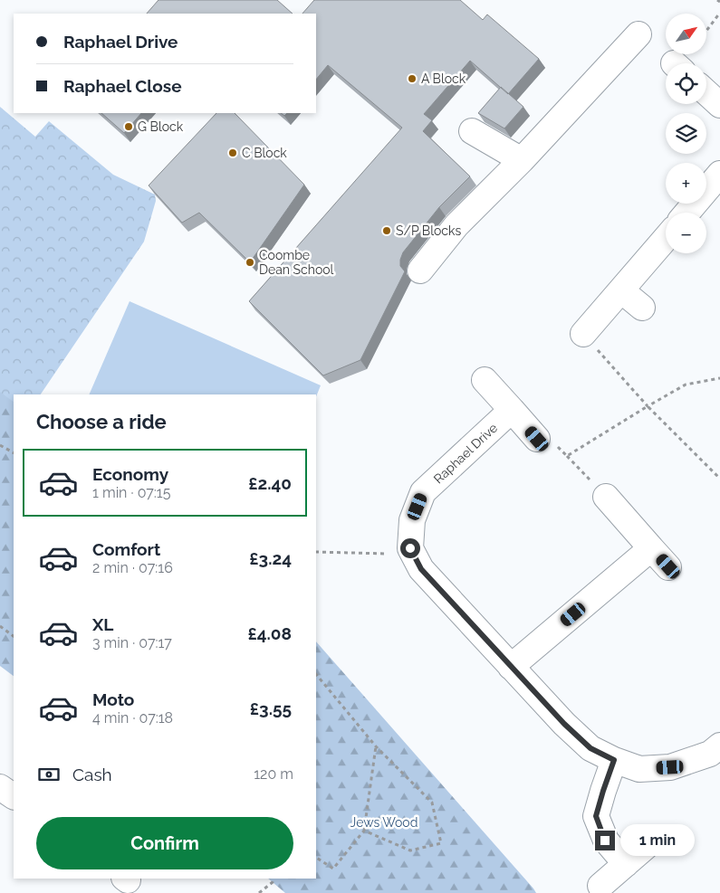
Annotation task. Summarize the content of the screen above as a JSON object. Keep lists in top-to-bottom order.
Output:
{
  "streets": {
    "street": ["Raphael Drive"]
  },
  "parks": ["Jews Wood"],
  "places": [
    "A Block",
    "G Block",
    "C Block",
    "S/P Blocks",
    "Coombe Dean School"
  ],
  "north": "top right",
  "page": {
    "map_buttons": ["+", "−"],
    "banner": ["Raphael Drive", "Raphael Close"],
    "heading": "Choose a ride",
    "list": [
      {
        "name": "Economy",
        "note": "1 min · 07:15",
        "value": "£2.40"
      },
      {
        "name": "Comfort",
        "note": "2 min · 07:16",
        "value": "£3.24"
      },
      {
        "name": "XL",
        "note": "3 min · 07:17",
        "value": "£4.08"
      },
      {
        "name": "Moto",
        "note": "4 min · 07:18",
        "value": "£3.55"
      }
    ],
    "pay": ["Cash", "120 m"],
    "buttons": "Confirm",
    "bubble": "1 min"
  }
}
